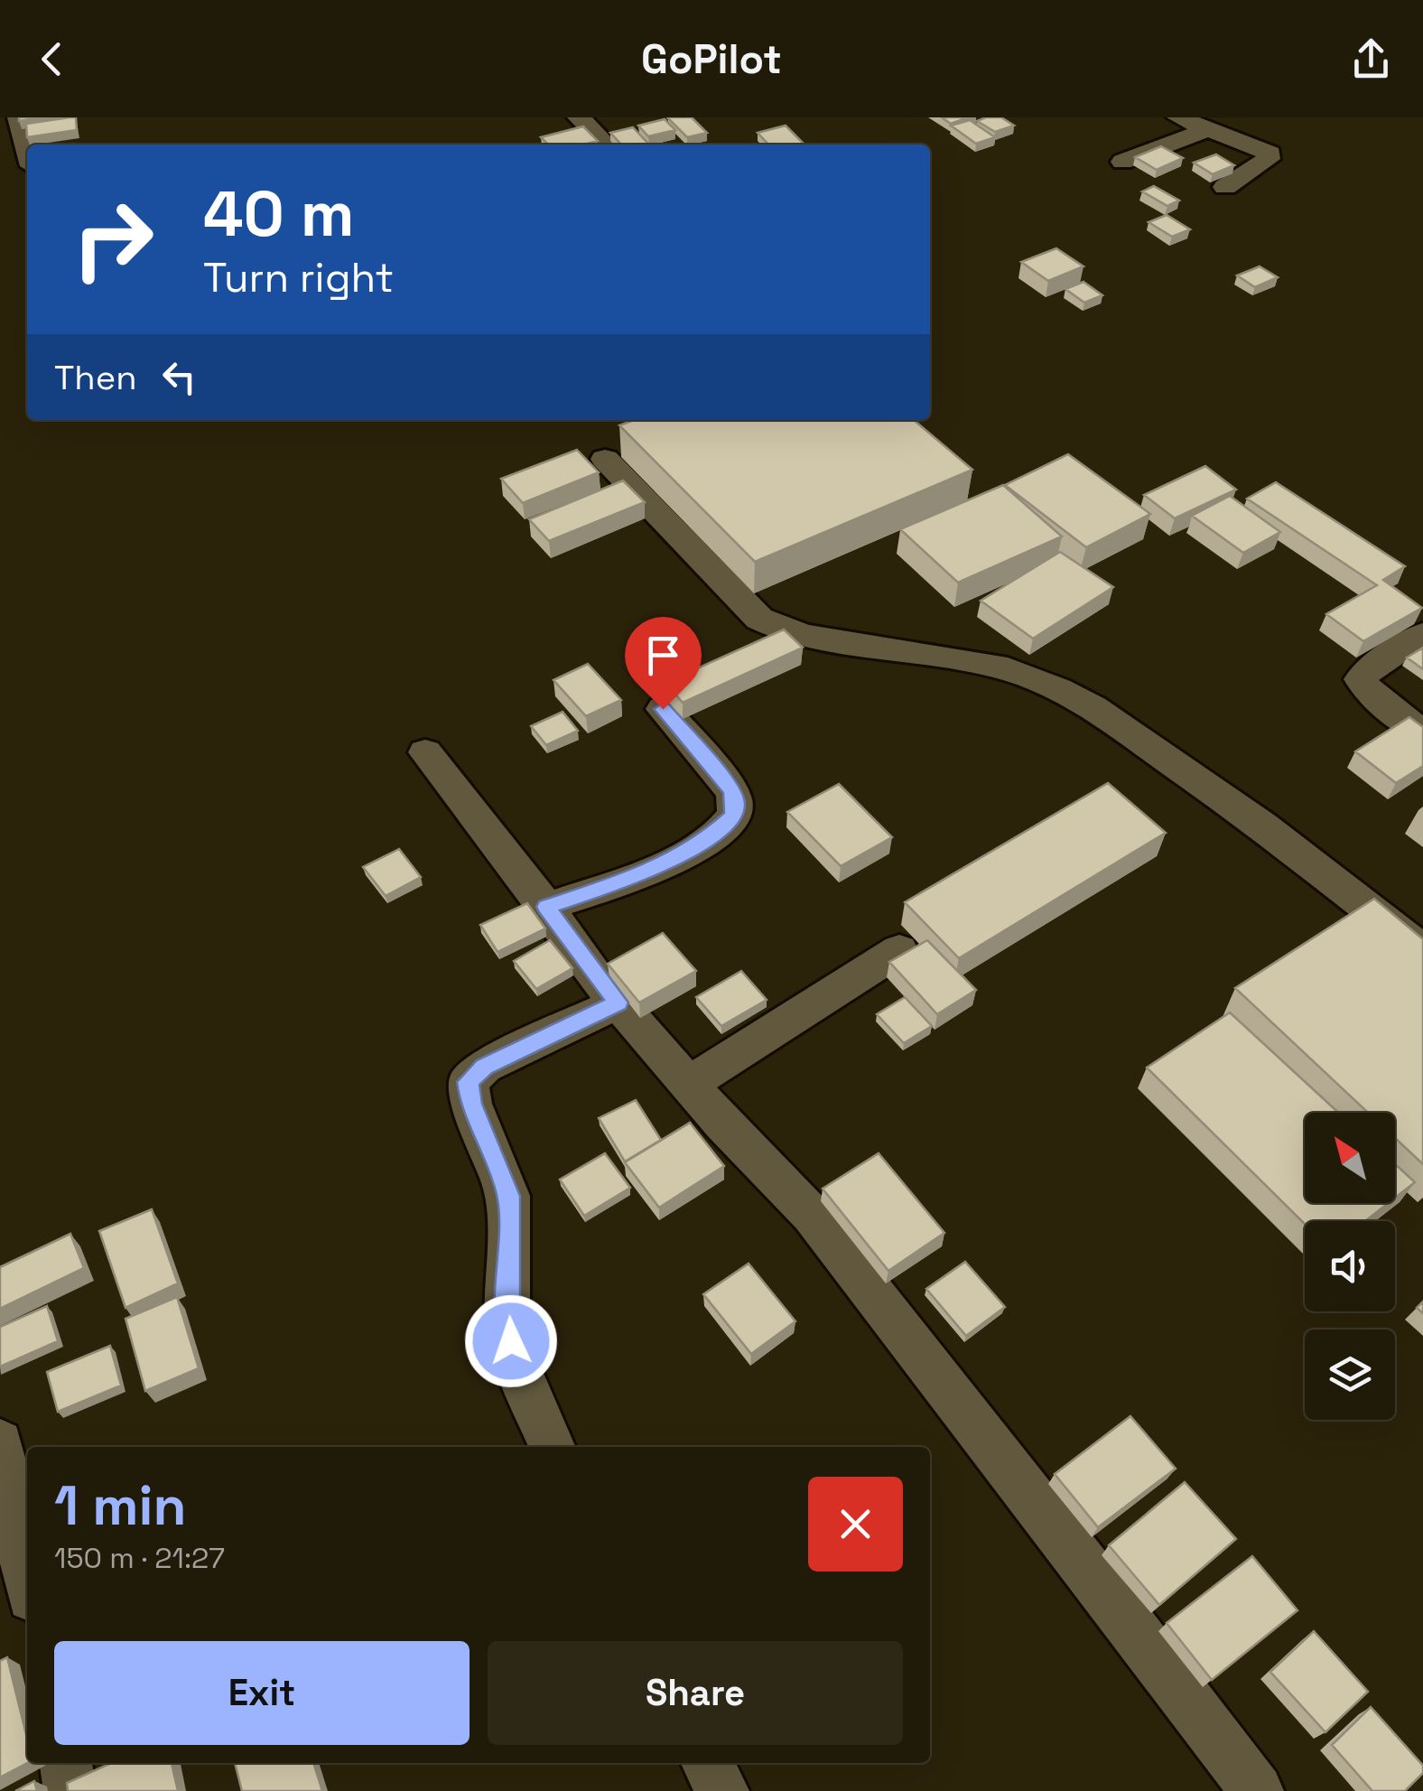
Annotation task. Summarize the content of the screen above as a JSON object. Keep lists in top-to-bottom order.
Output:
{
  "north": "top left",
  "page": {
    "header": "GoPilot",
    "turn": ["40 m", "Turn right"],
    "then": "Then",
    "heading": ["1 min", "150 m · 21:27"],
    "buttons": ["Exit", "Share"]
  }
}
